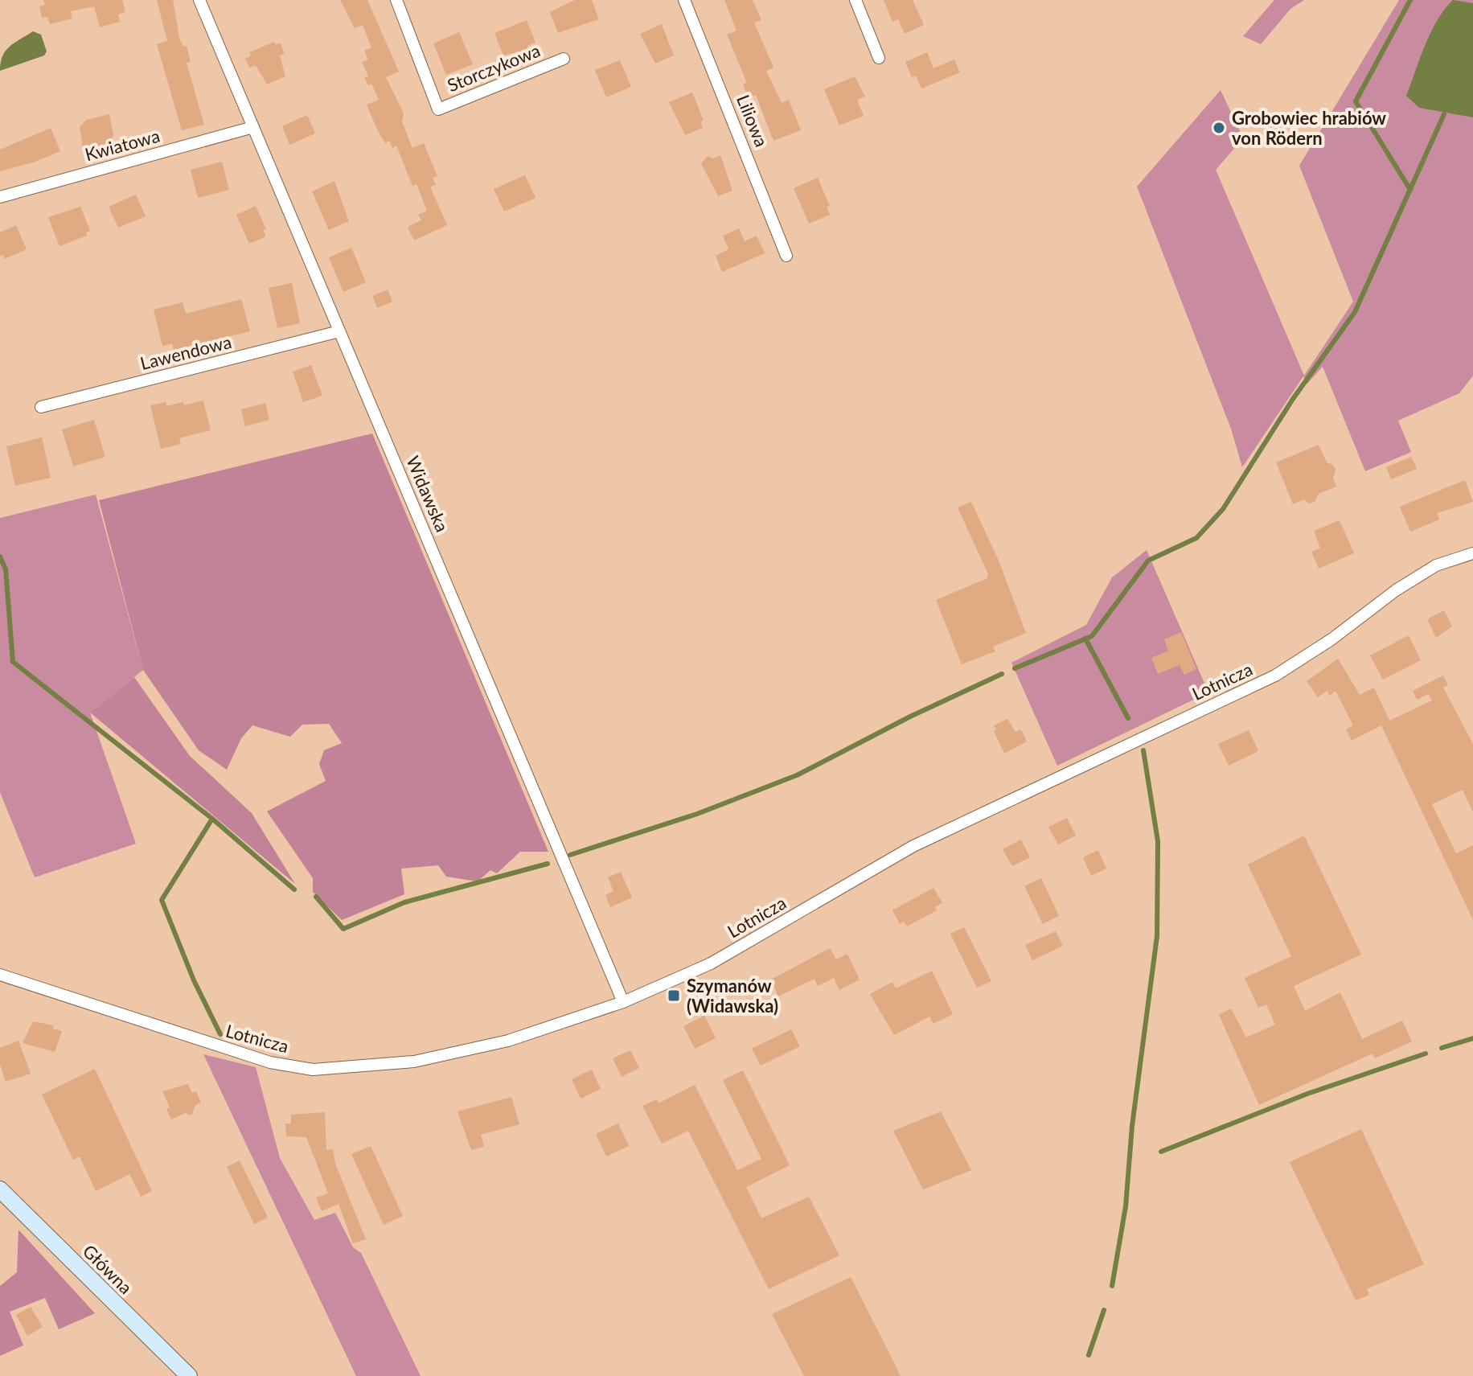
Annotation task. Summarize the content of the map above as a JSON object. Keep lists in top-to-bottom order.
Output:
{
  "streets": {
    "main road": ["Główna"],
    "street": [
      "Storczykowa",
      "Liliowa",
      "Kwiatowa",
      "Lawendowa",
      "Widawska",
      "Lotnicza"
    ]
  },
  "crossings": [
    ["Kwiatowa", "Widawska"],
    ["Lawendowa", "Widawska"],
    ["Widawska", "Lotnicza"]
  ],
  "places": {
    "other": ["Grobowiec hrabiów von Rödern"],
    "transit": ["Szymanów (Widawska)"]
  }
}
